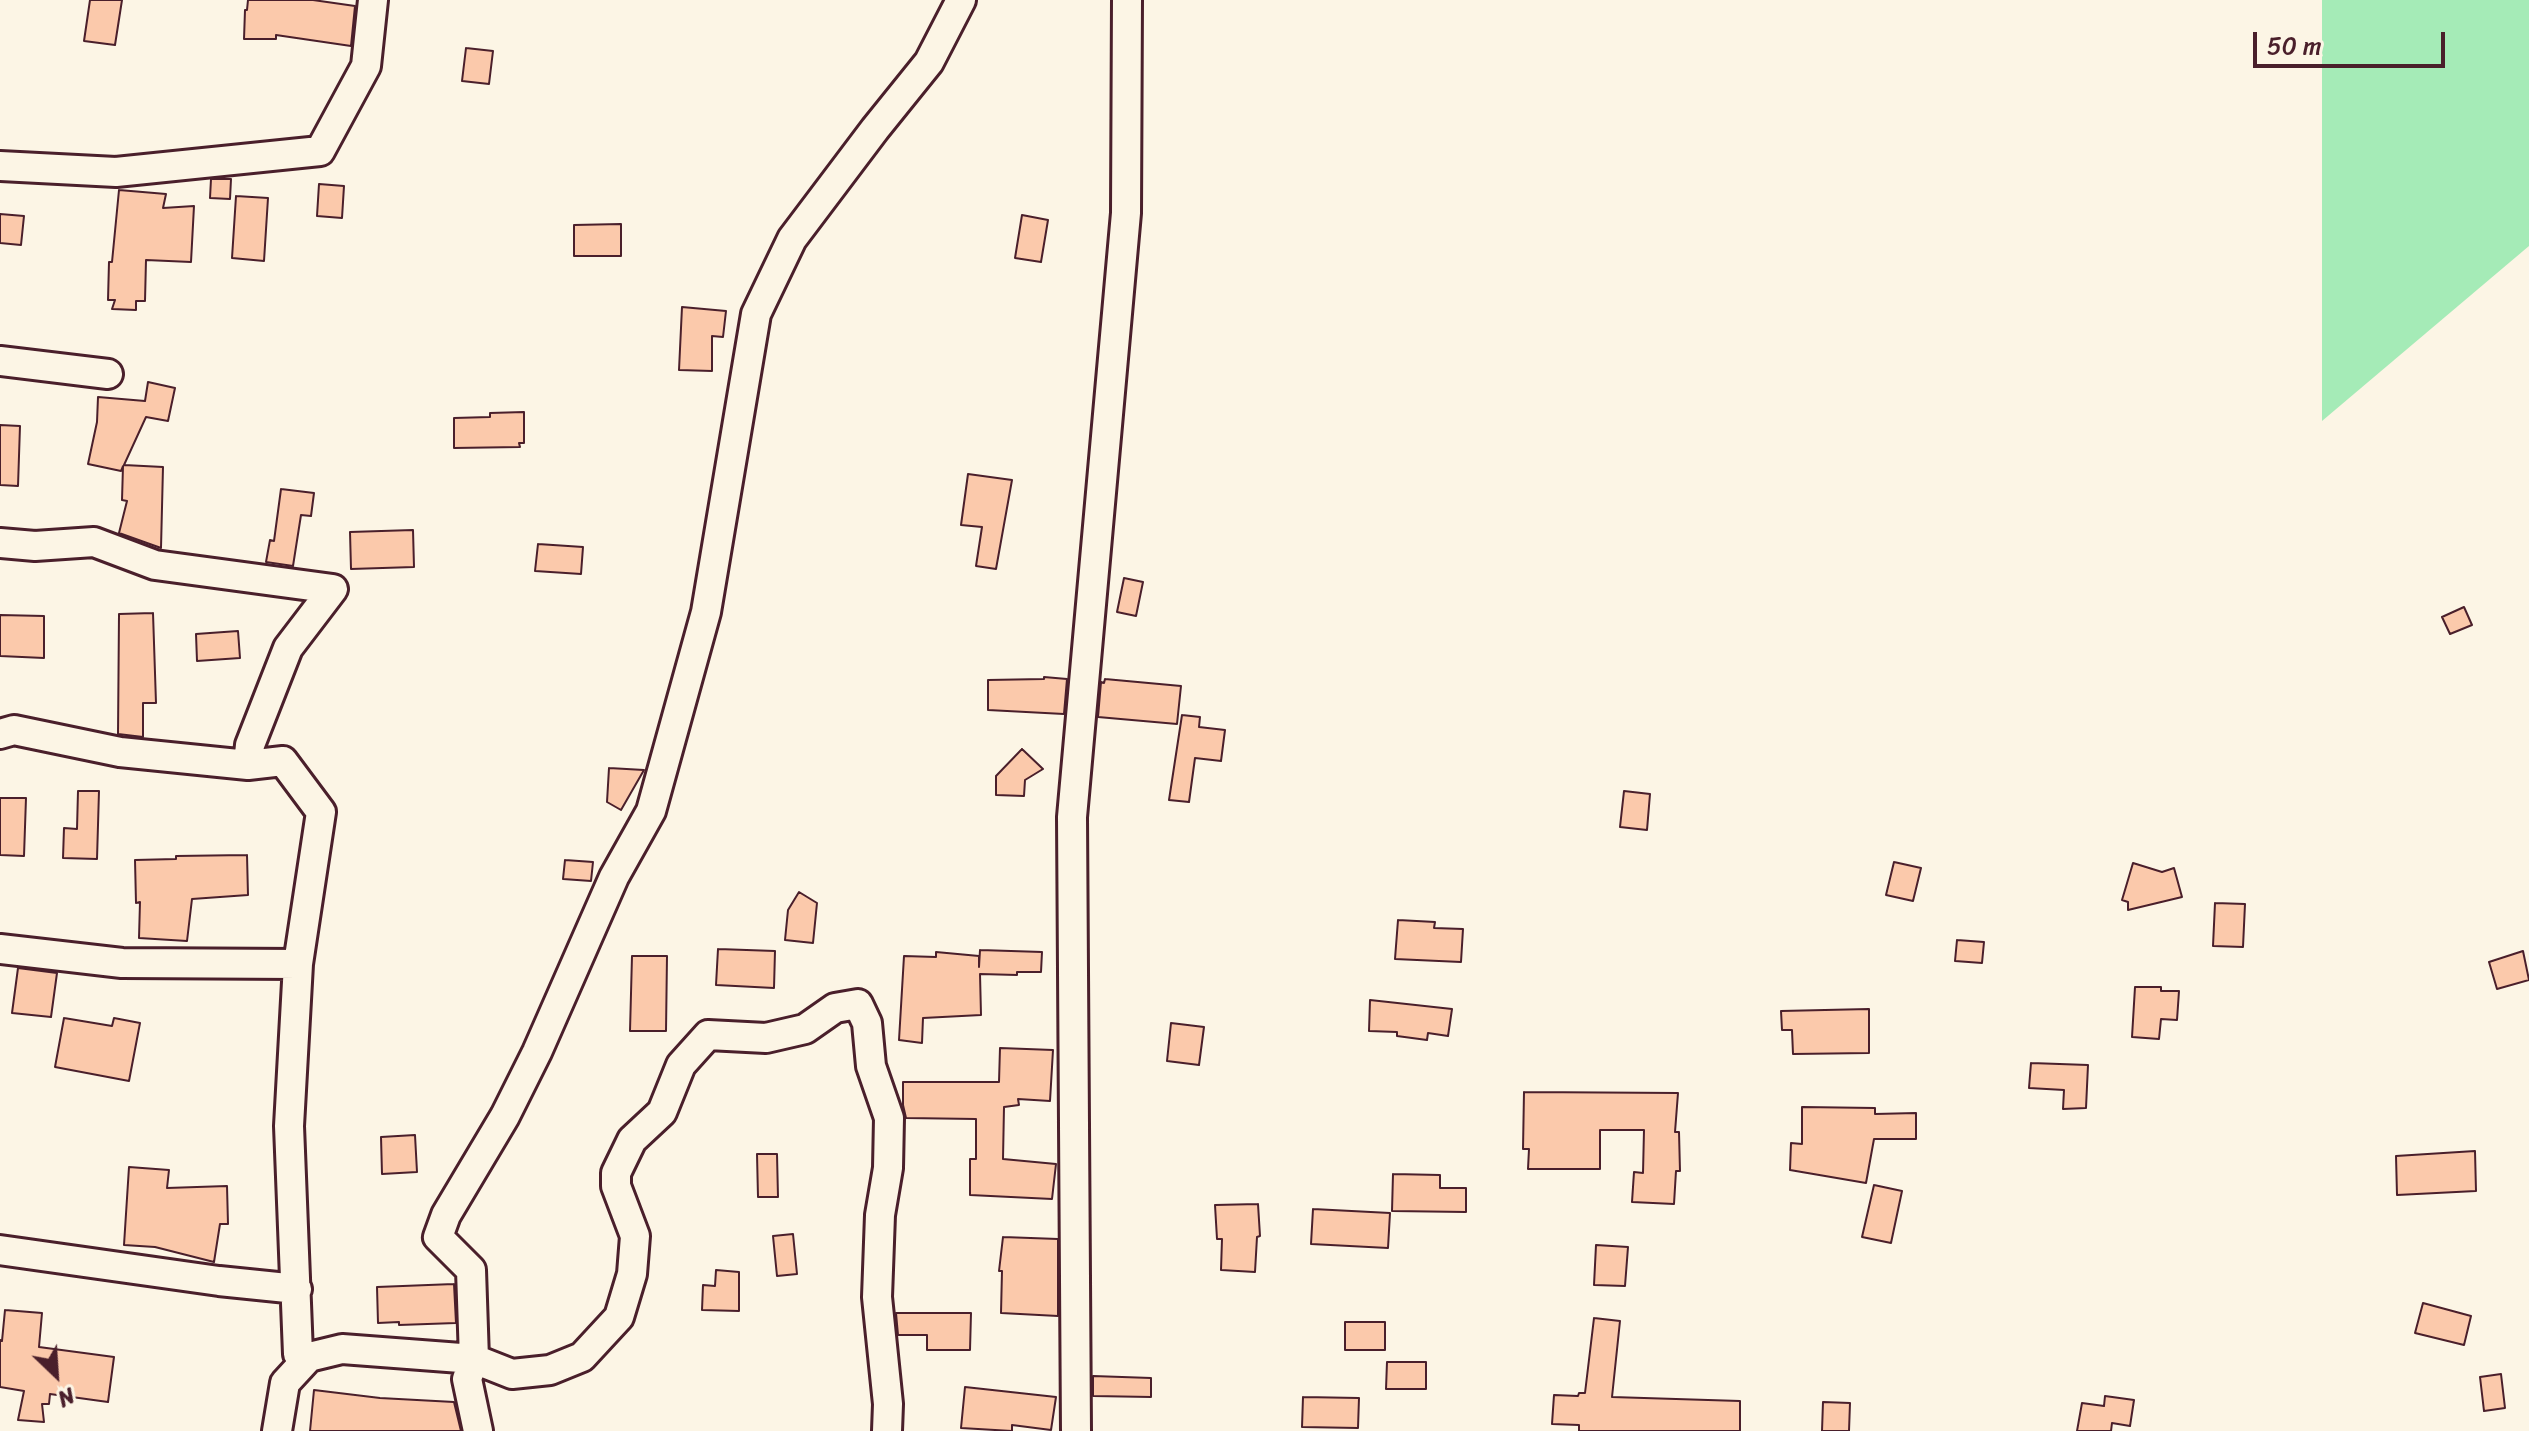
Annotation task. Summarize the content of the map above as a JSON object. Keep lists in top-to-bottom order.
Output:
{
  "scale_bar": "50 m",
  "north": "bottom right"
}
